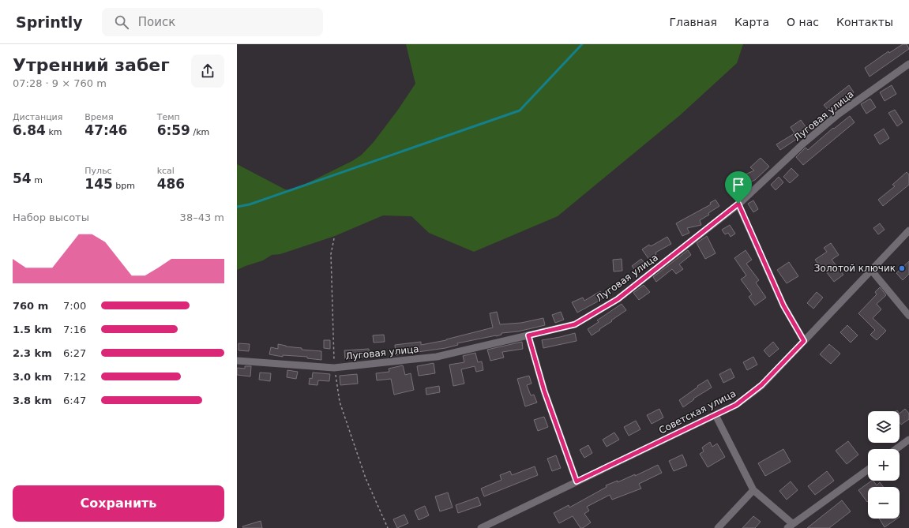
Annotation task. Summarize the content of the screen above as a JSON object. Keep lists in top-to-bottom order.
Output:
{
  "streets": {
    "street": ["Луговая улица", "Советская улица"]
  },
  "places": ["Золотой ключик"],
  "page": {
    "header": "Sprintly",
    "search": "Поиск",
    "nav": [
      "Главная",
      "Карта",
      "О нас",
      "Контакты"
    ],
    "heading": ["Утренний забег", "07:28 · 9 × 760 m"],
    "stats": [
      ["Дистанция", "6.84 km"],
      ["Время", "47:46"],
      ["Темп", "6:59 /km"],
      ["54 m"],
      ["Пульс", "145 bpm"],
      ["kcal", "486"]
    ],
    "chart": ["Набор высоты", "38–43 m"],
    "list": [
      {
        "name": "760 m",
        "note": "7:00"
      },
      {
        "name": "1.5 km",
        "note": "7:16"
      },
      {
        "name": "2.3 km",
        "note": "6:27"
      },
      {
        "name": "3.0 km",
        "note": "7:12"
      },
      {
        "name": "3.8 km",
        "note": "6:47"
      }
    ],
    "map_buttons": ["+", "−"],
    "buttons": "Сохранить"
  }
}
